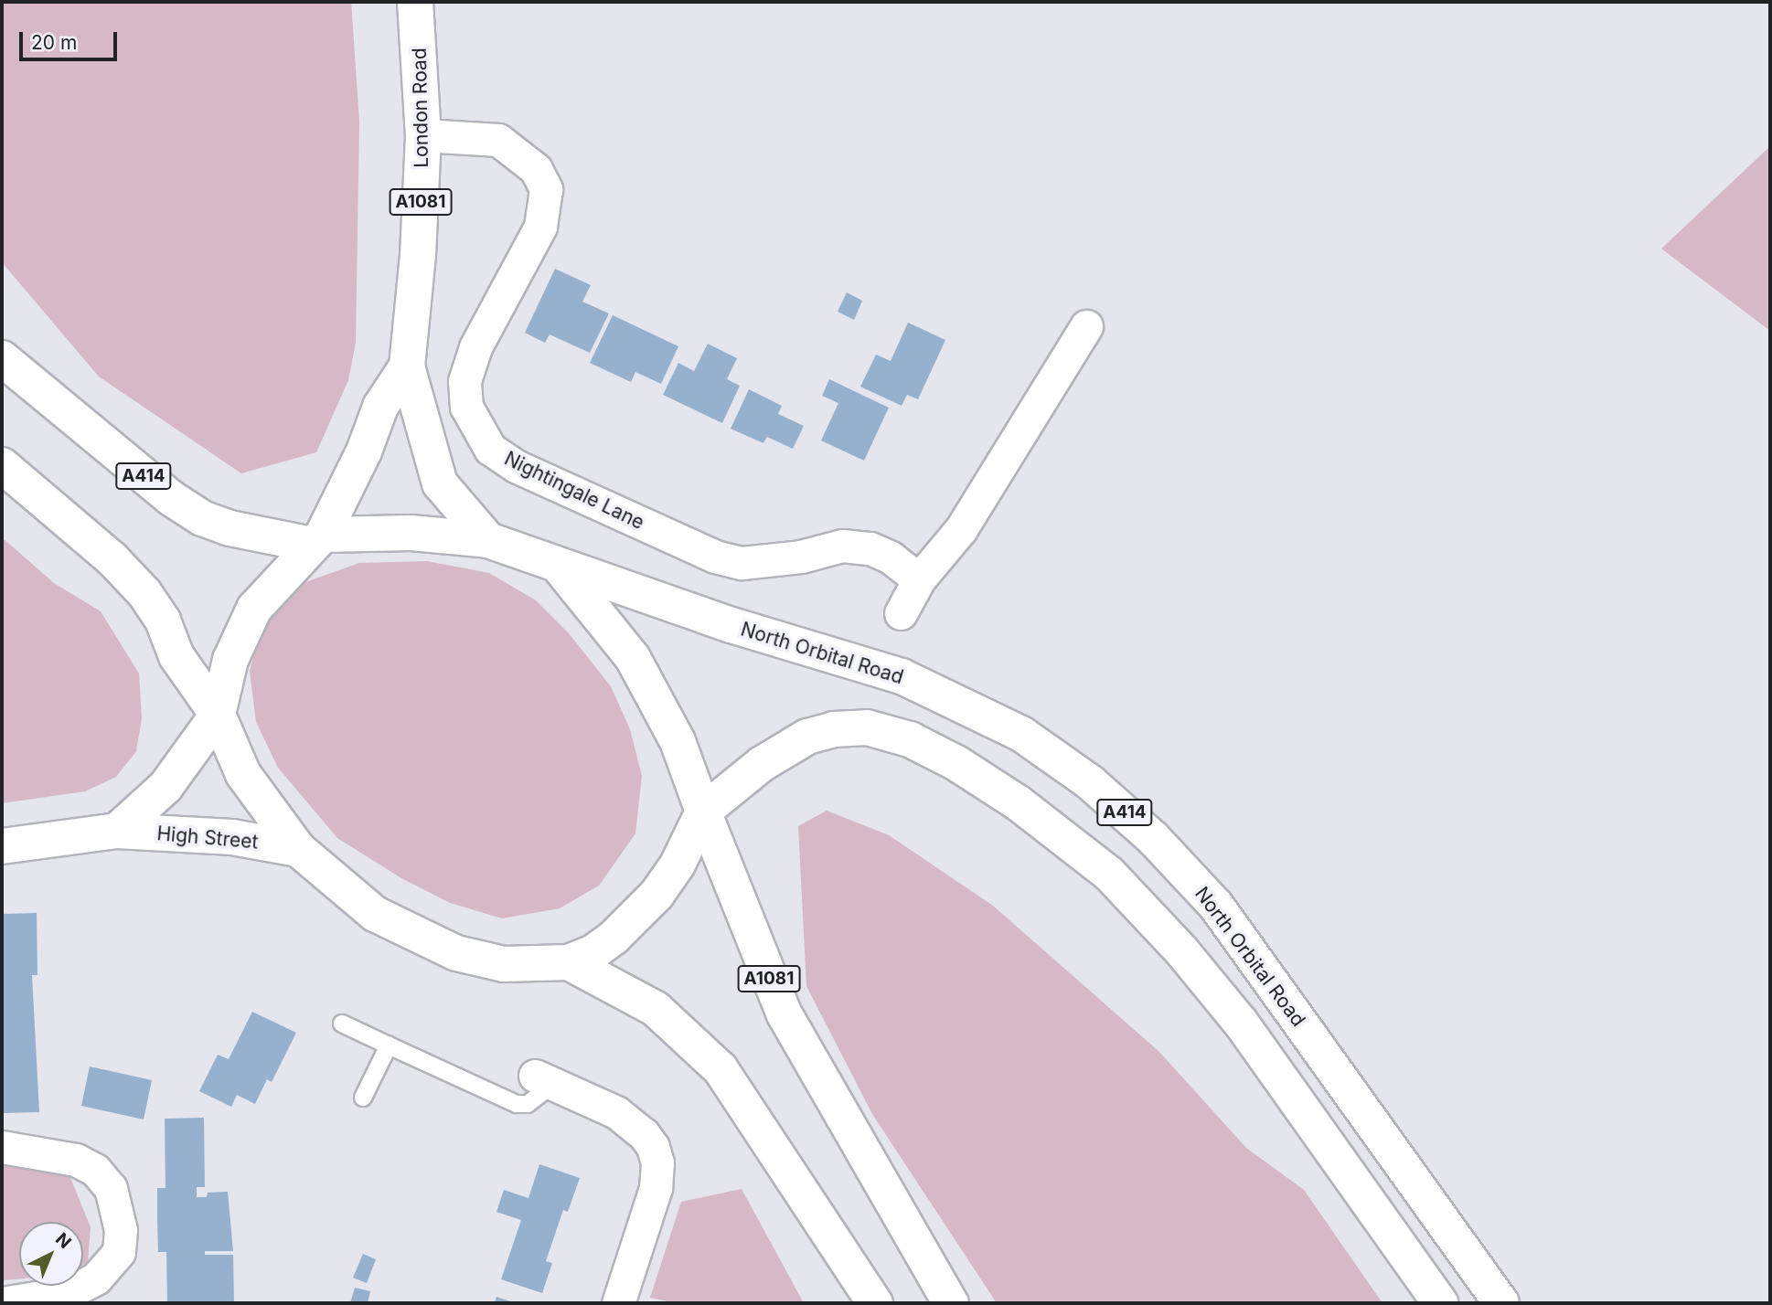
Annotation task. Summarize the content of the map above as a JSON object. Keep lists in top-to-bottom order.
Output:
{
  "streets": {
    "main road": [
      "London Road",
      "A1081",
      "A414",
      "North Orbital Road",
      "High Street"
    ],
    "street": ["Nightingale Lane"]
  },
  "crossings": [
    ["London Road", "A414"],
    ["London Road", "Nightingale Lane"],
    ["London Road", "North Orbital Road"],
    ["London Road", "High Street"],
    ["A1081", "A414"]
  ],
  "scale_bar": "20 m",
  "north": "top right"
}
